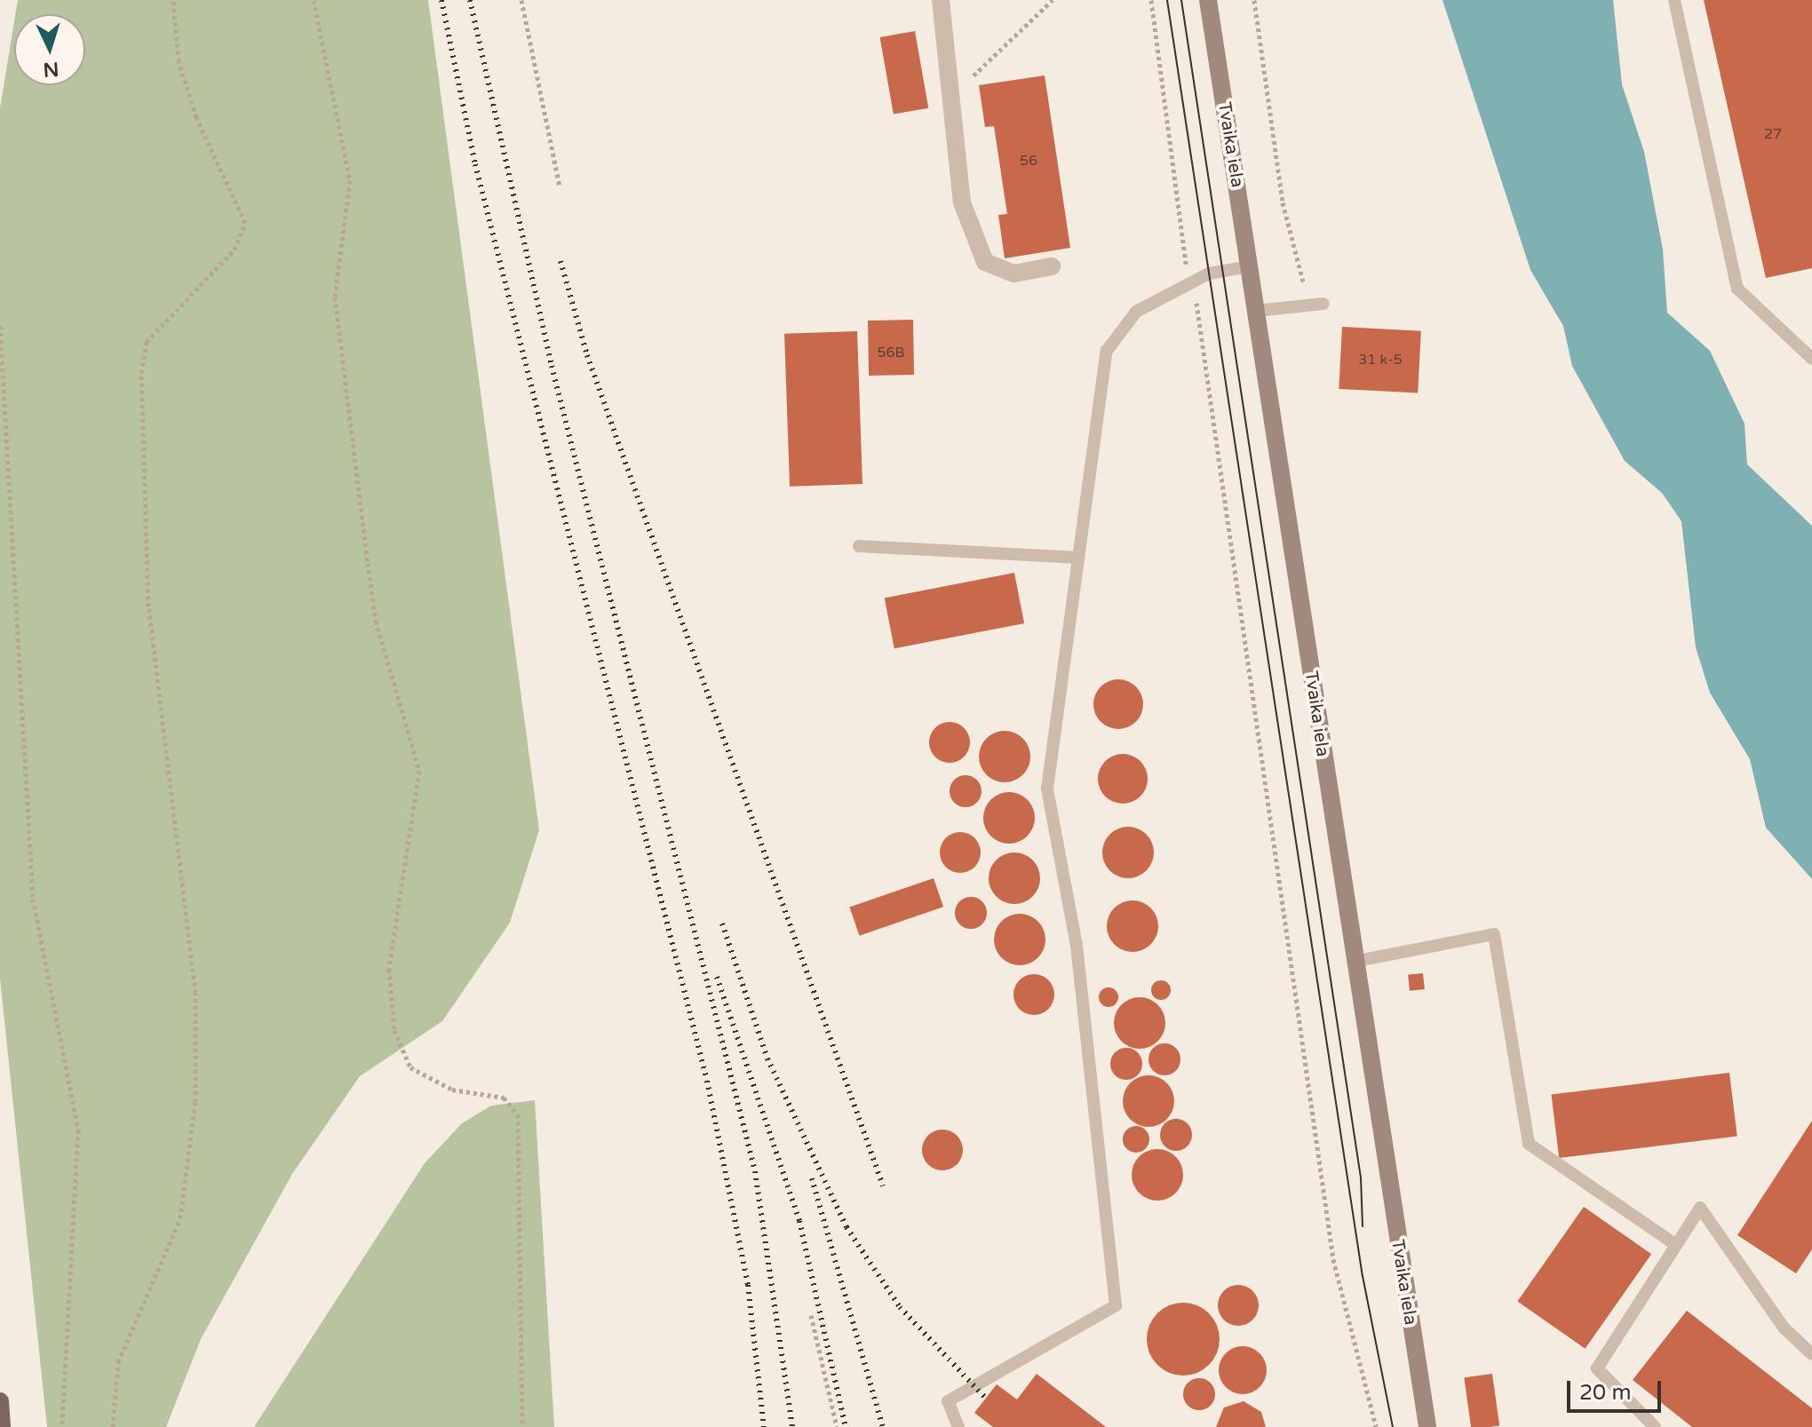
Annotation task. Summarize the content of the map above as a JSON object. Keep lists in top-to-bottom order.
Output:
{
  "streets": {
    "street": ["Tvaika iela"]
  },
  "house_numbers": [
    "27",
    "56",
    "56B",
    "31 k-5"
  ],
  "scale_bar": "20 m",
  "north": "bottom"
}
